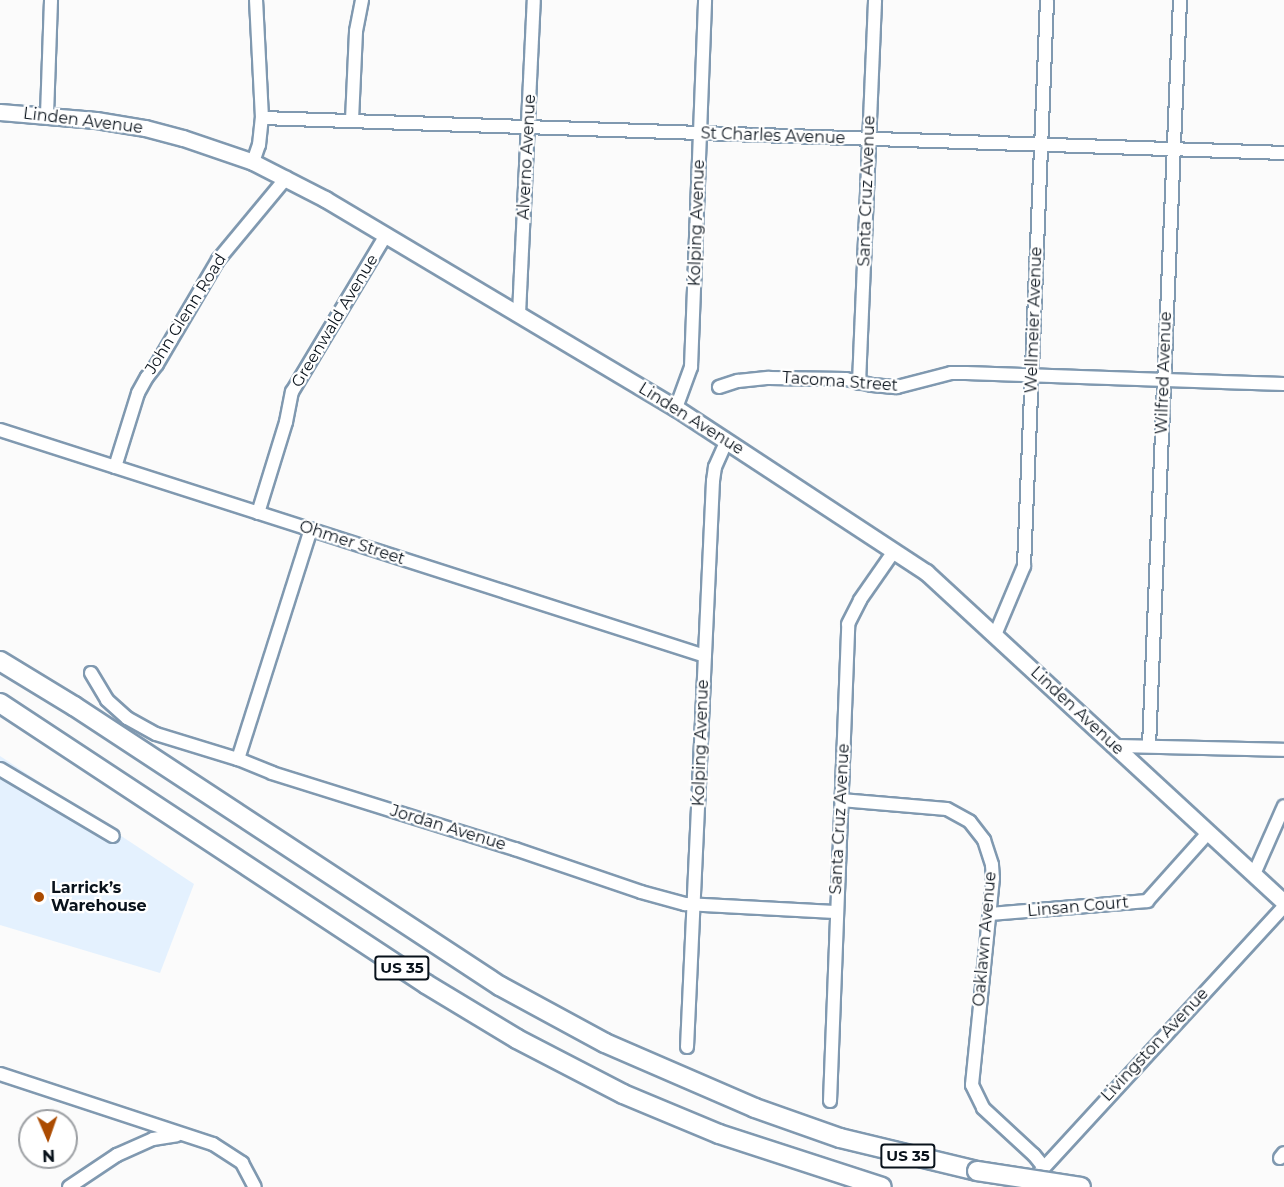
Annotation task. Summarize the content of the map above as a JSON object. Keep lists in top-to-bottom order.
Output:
{
  "streets": {
    "highway": ["US 35"],
    "main road": ["Linden Avenue"],
    "street": [
      "St Charles Avenue",
      "Alverno Avenue",
      "Santa Cruz Avenue",
      "Kolping Avenue",
      "John Glenn Road",
      "Wellmeier Avenue",
      "Greenwald Avenue",
      "Wilfred Avenue",
      "Tacoma Street",
      "Ohmer Street",
      "Jordan Avenue",
      "Linsan Court",
      "Oaklawn Avenue",
      "Livingston Avenue"
    ]
  },
  "crossings": [
    ["Linden Avenue", "Alverno Avenue"],
    ["Linden Avenue", "Santa Cruz Avenue"],
    ["Linden Avenue", "Kolping Avenue"],
    ["Linden Avenue", "John Glenn Road"],
    ["Linden Avenue", "Wellmeier Avenue"],
    ["Linden Avenue", "Greenwald Avenue"],
    ["Linden Avenue", "Linsan Court"],
    ["Linden Avenue", "Livingston Avenue"],
    ["St Charles Avenue", "Alverno Avenue"],
    ["St Charles Avenue", "Santa Cruz Avenue"],
    ["St Charles Avenue", "Kolping Avenue"],
    ["St Charles Avenue", "Wellmeier Avenue"],
    ["St Charles Avenue", "Wilfred Avenue"],
    ["Santa Cruz Avenue", "Tacoma Street"],
    ["Santa Cruz Avenue", "Jordan Avenue"],
    ["Santa Cruz Avenue", "Oaklawn Avenue"],
    ["Kolping Avenue", "Ohmer Street"],
    ["Kolping Avenue", "Jordan Avenue"],
    ["John Glenn Road", "Ohmer Street"],
    ["Wellmeier Avenue", "Tacoma Street"],
    ["Greenwald Avenue", "Ohmer Street"],
    ["Wilfred Avenue", "Tacoma Street"],
    ["Linsan Court", "Oaklawn Avenue"],
    ["Oaklawn Avenue", "Livingston Avenue"]
  ],
  "places": ["Larrick’s Warehouse"],
  "north": "bottom"
}
